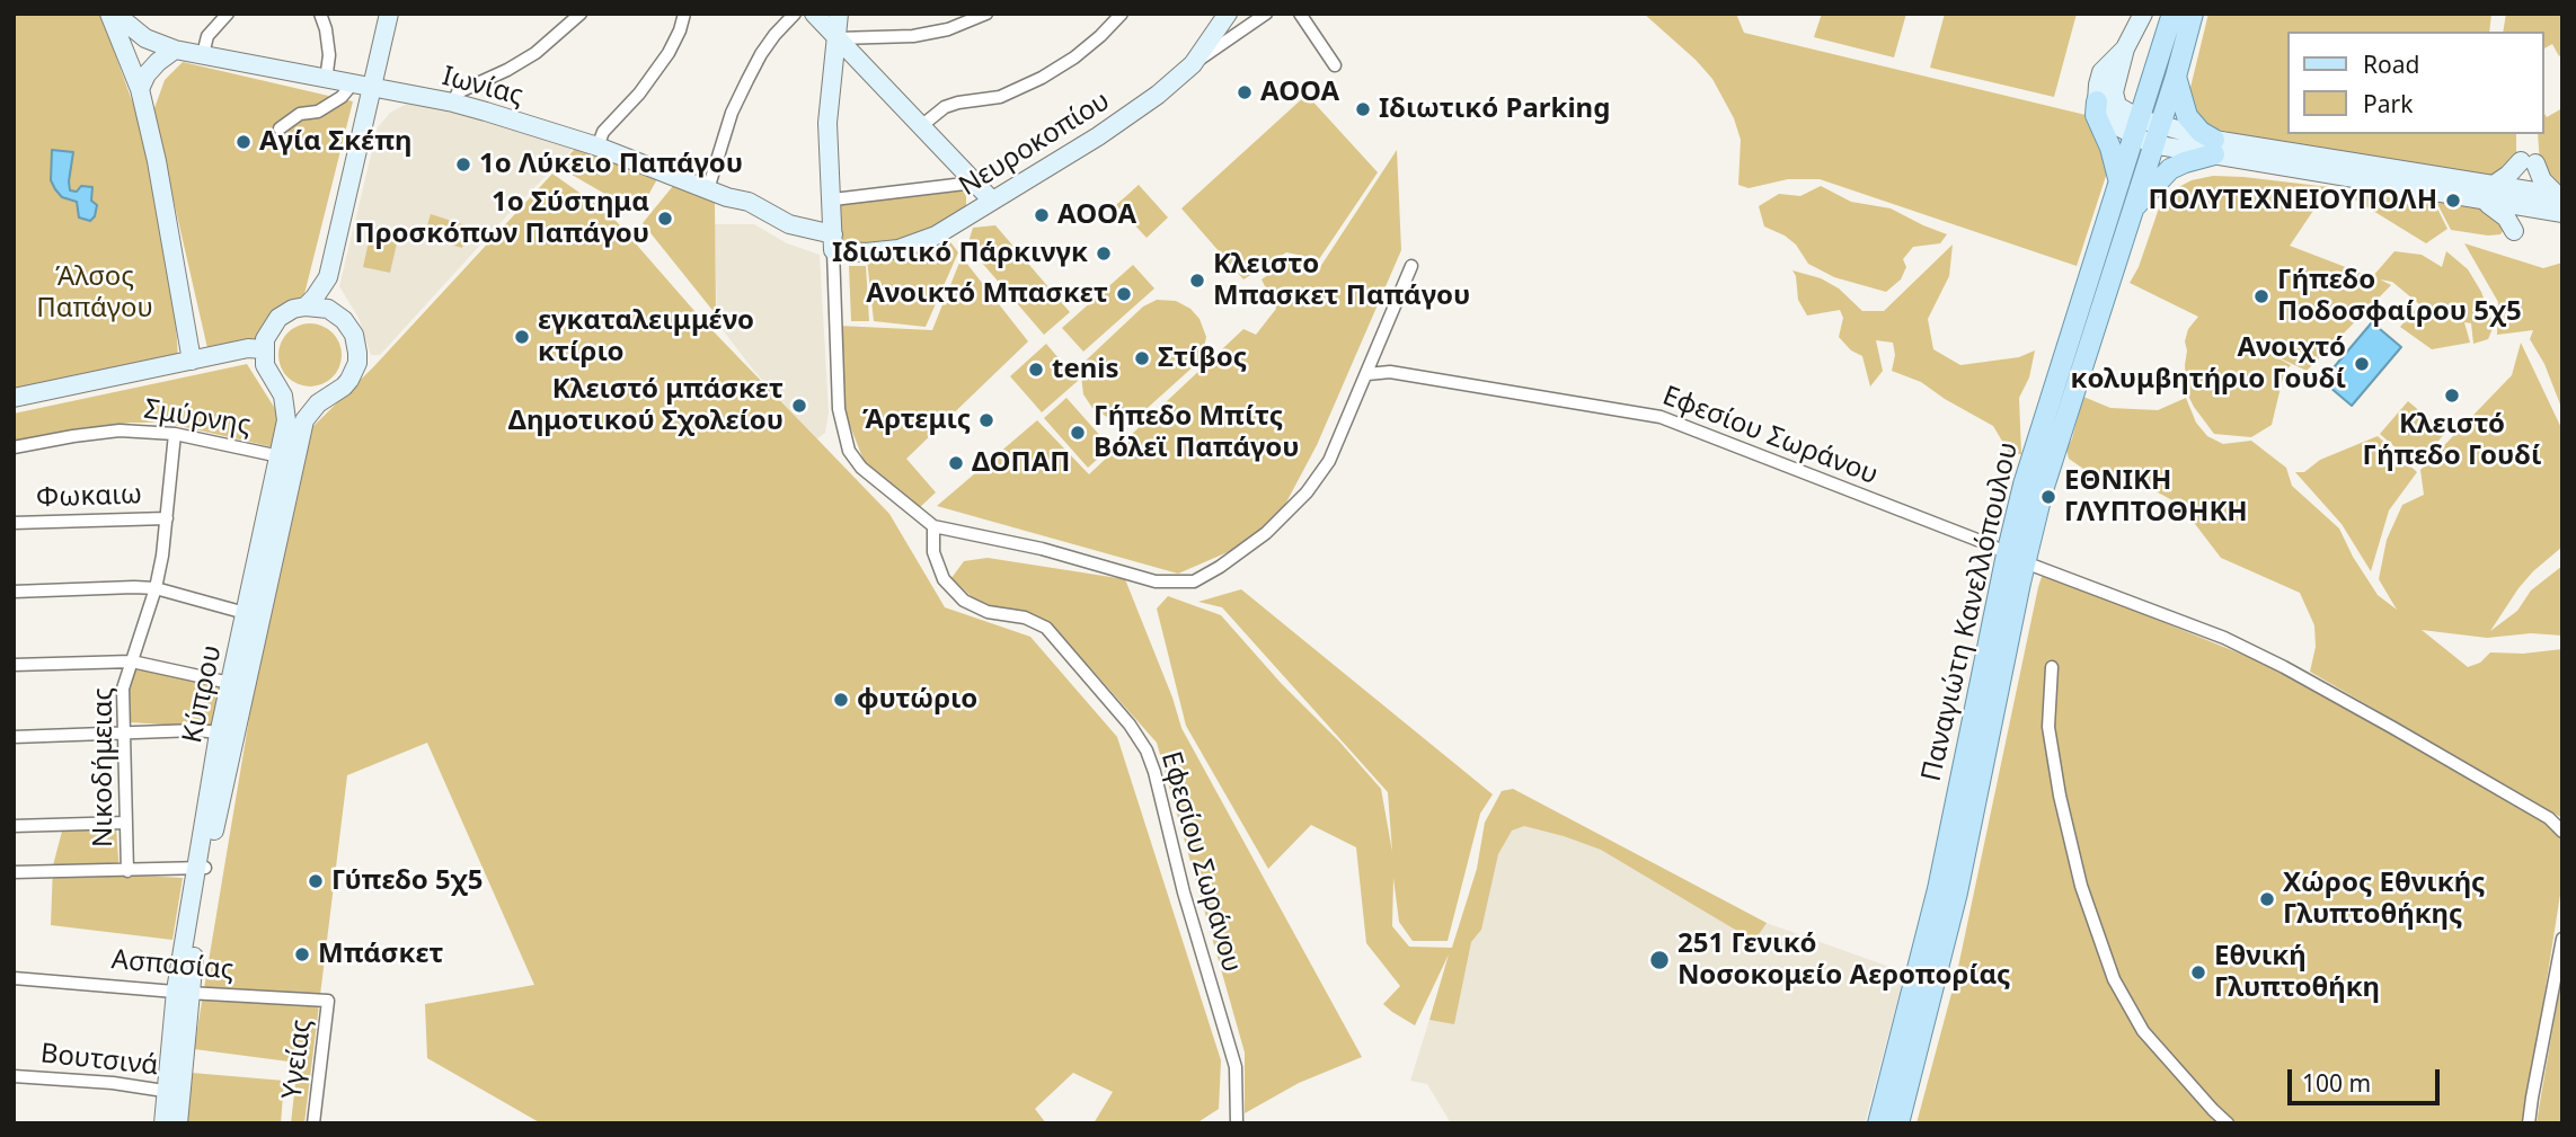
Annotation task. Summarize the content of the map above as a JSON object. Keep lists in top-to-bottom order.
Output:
{
  "streets": {
    "main road": ["Παναγιώτη Κανελλόπουλου"],
    "street": [
      "Ιωνίας",
      "Νευροκοπίου",
      "Σμύρνης",
      "Εφεσίου Σωράνου",
      "Φωκαιω",
      "Κύπρου",
      "Νικοδήμειας",
      "Ασπασίας",
      "Υγείας",
      "Βουτσινά"
    ]
  },
  "crossings": [
    ["Ιωνίας", "Νευροκοπίου"],
    ["Ιωνίας", "Κύπρου"],
    ["Σμύρνης", "Κύπρου"],
    ["Σμύρνης", "Νικοδήμειας"],
    ["Εφεσίου Σωράνου", "Παναγιώτη Κανελλόπουλου"],
    ["Φωκαιω", "Νικοδήμειας"],
    ["Κύπρου", "Ασπασίας"],
    ["Κύπρου", "Βουτσινά"],
    ["Ασπασίας", "Υγείας"]
  ],
  "parks": ["Άλσος Παπάγου"],
  "places": [
    "AOOA",
    "Ιδιωτικό Parking",
    "Αγία Σκέπη",
    "1ο Λύκειο Παπάγου",
    "ΠΟΛΥΤΕΧΝΕΙΟΥΠΟΛΗ",
    "ΑΟΟΑ",
    "1ο Σύστημα Προσκόπων Παπάγου",
    "Ιδιωτικό Πάρκινγκ",
    "Κλειστο Μπασκετ Παπάγου",
    "Ανοικτό Μπασκετ",
    "Γήπεδο Ποδοσφαίρου 5χ5",
    "εγκαταλειμμένο κτίριο",
    "Στίβος",
    "Ανοιχτό κολυμβητήριο Γουδί",
    "tenis",
    "Κλειστό Γήπεδο Γουδί",
    "Κλειστό μπάσκετ Δημοτικού Σχολείου",
    "Άρτεμις",
    "Γήπεδο Μπίτς Βόλεϊ Παπάγου",
    "ΔΟΠΑΠ",
    "ΕΘΝΙΚΗ ΓΛΥΠΤΟΘΗΚΗ",
    "φυτώριο",
    "Γύπεδο 5χ5",
    "Χώρος Εθνικής Γλυπτοθήκης",
    "Μπάσκετ",
    "251 Γενικό Νοσοκομείο Αεροπορίας",
    "Εθνική Γλυπτοθήκη"
  ],
  "legend": ["Road", "Park"],
  "scale_bar": "100 m"
}
